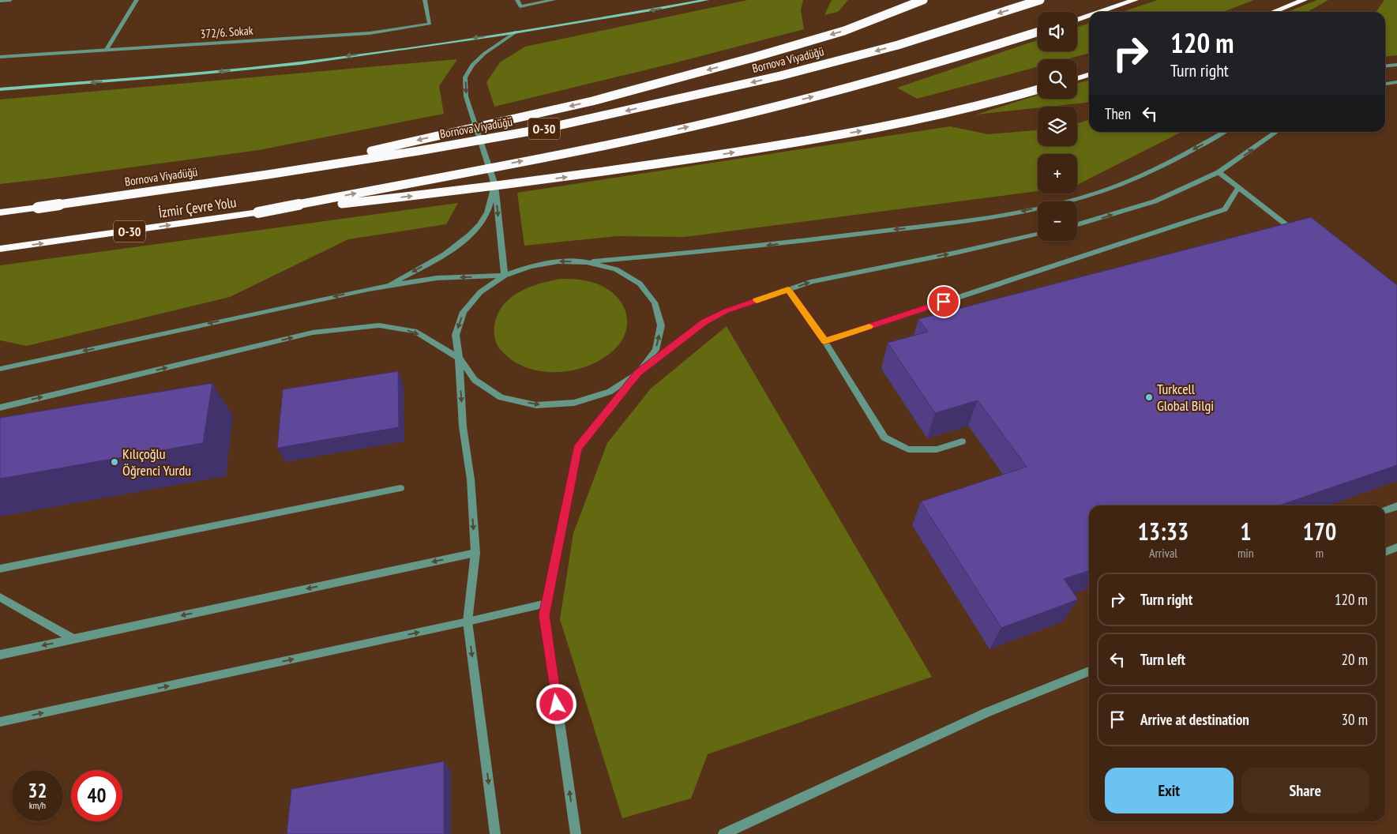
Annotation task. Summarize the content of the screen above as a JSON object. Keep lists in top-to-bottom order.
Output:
{
  "streets": {
    "highway": ["Bornova Viyadüğü", "O-30", "İzmir Çevre Yolu"],
    "street": ["372/6. Sokak"]
  },
  "crossings": [
    ["O-30", "İzmir Çevre Yolu"]
  ],
  "one_way": ["İzmir Çevre Yolu"],
  "places": ["Turkcell Global Bilgi", "Kılıçoğlu Öğrenci Yurdu"],
  "page": {
    "map_buttons": ["+", "−"],
    "turn": ["120 m", "Turn right"],
    "then": "Then",
    "eta": [
      "13:33",
      "Arrival",
      "1",
      "min",
      "170",
      "m"
    ],
    "list": [
      {
        "name": "Turn right",
        "value": "120 m"
      },
      {
        "name": "Turn left",
        "value": "20 m"
      },
      {
        "name": "Arrive at destination",
        "value": "30 m"
      }
    ],
    "buttons": ["Exit", "Share"],
    "speed": "32 km/h",
    "limit": "40"
  }
}
